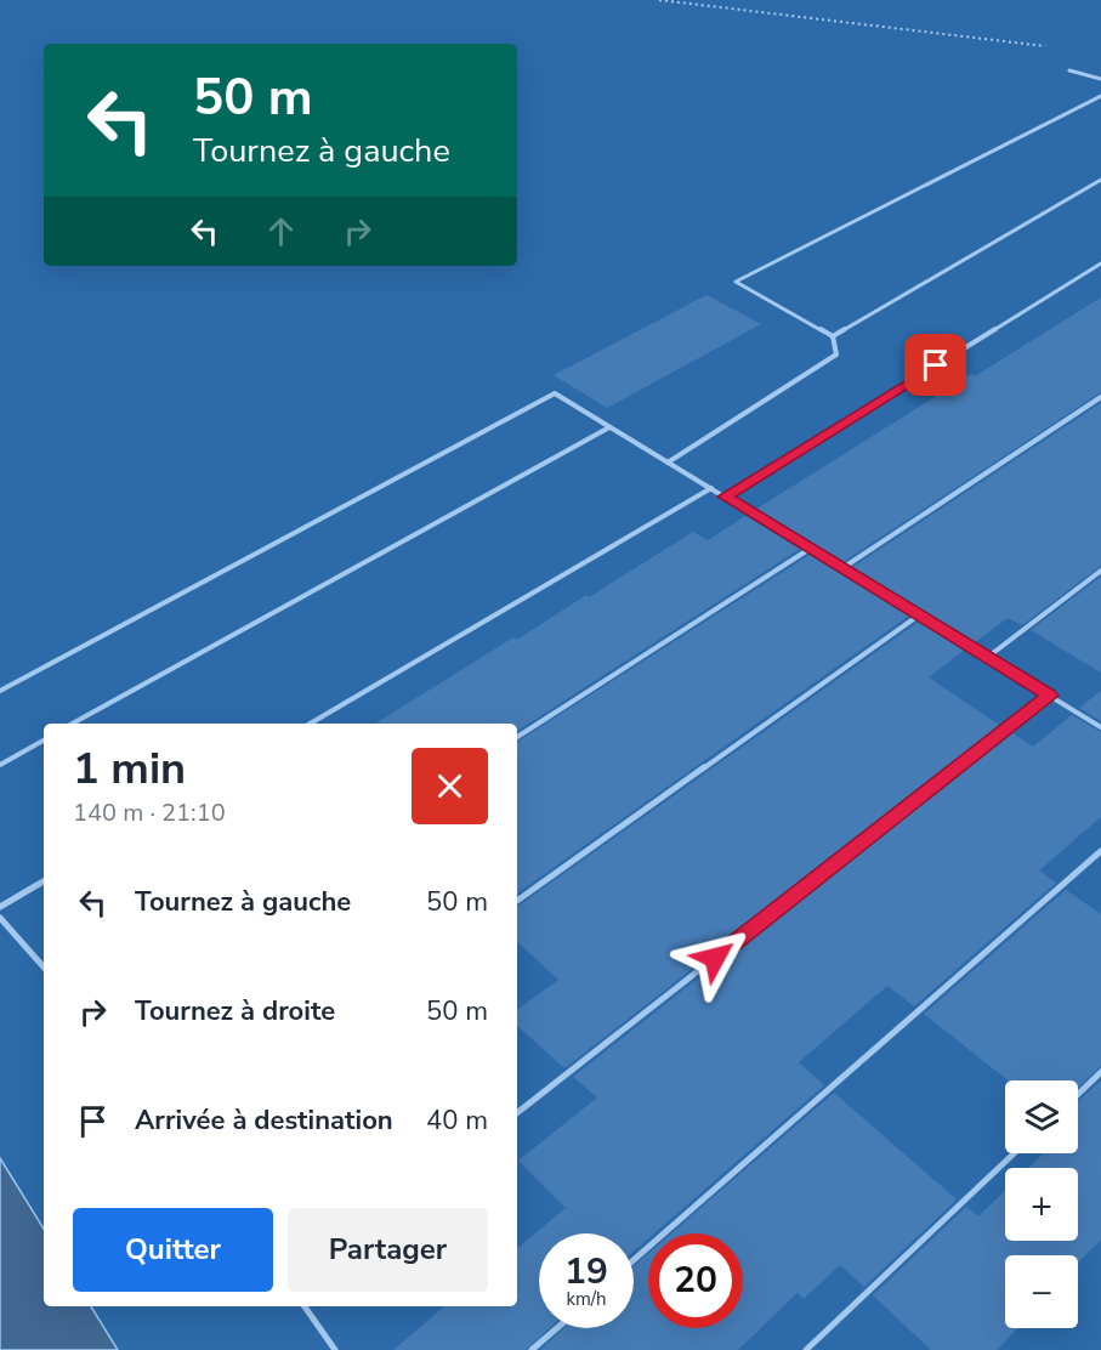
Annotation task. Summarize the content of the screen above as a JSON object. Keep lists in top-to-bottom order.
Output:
{
  "page": {
    "turn": ["50 m", "Tournez à gauche"],
    "heading": ["1 min", "140 m · 21:10"],
    "list": [
      {
        "name": "Tournez à gauche",
        "value": "50 m"
      },
      {
        "name": "Tournez à droite",
        "value": "50 m"
      },
      {
        "name": "Arrivée à destination",
        "value": "40 m"
      }
    ],
    "map_buttons": ["+", "−"],
    "buttons": ["Quitter", "Partager"],
    "speed": "19 km/h",
    "limit": "20"
  }
}
